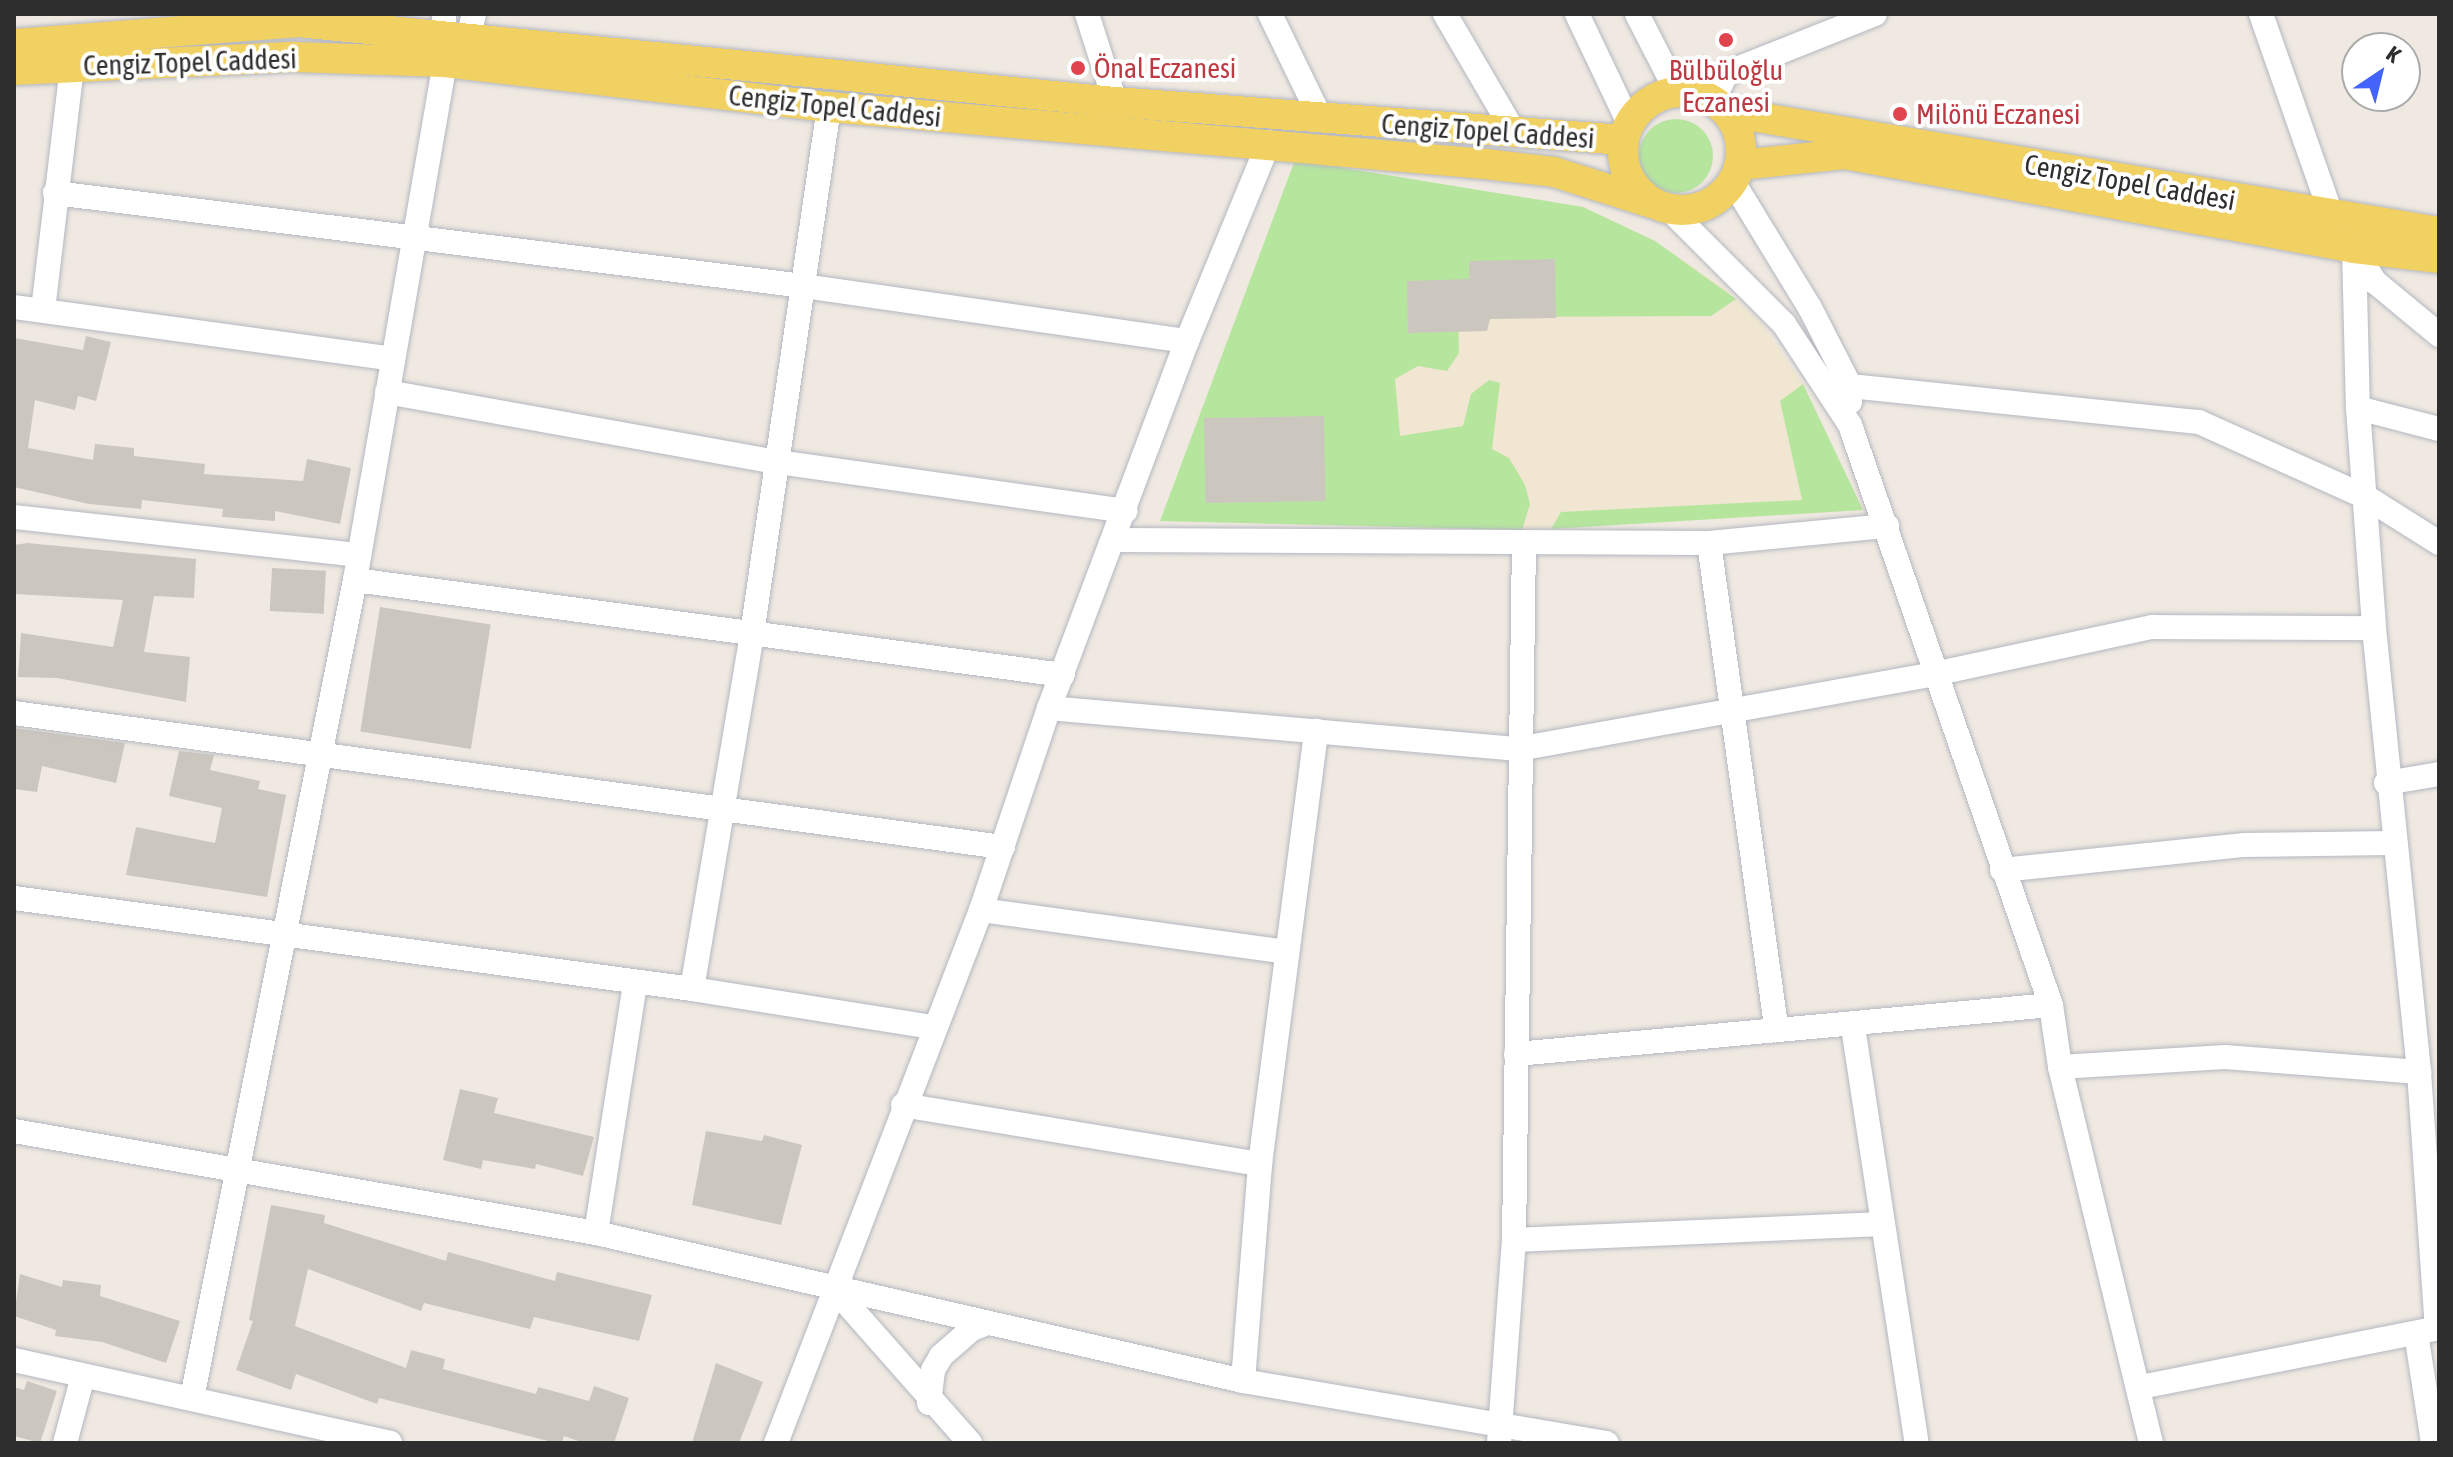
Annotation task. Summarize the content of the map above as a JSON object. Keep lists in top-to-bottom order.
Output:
{
  "streets": {
    "main road": ["Cengiz Topel Caddesi"]
  },
  "places": ["Bülbüloğlu Eczanesi", "Önal Eczanesi", "Milönü Eczanesi"],
  "north": "top right"
}
